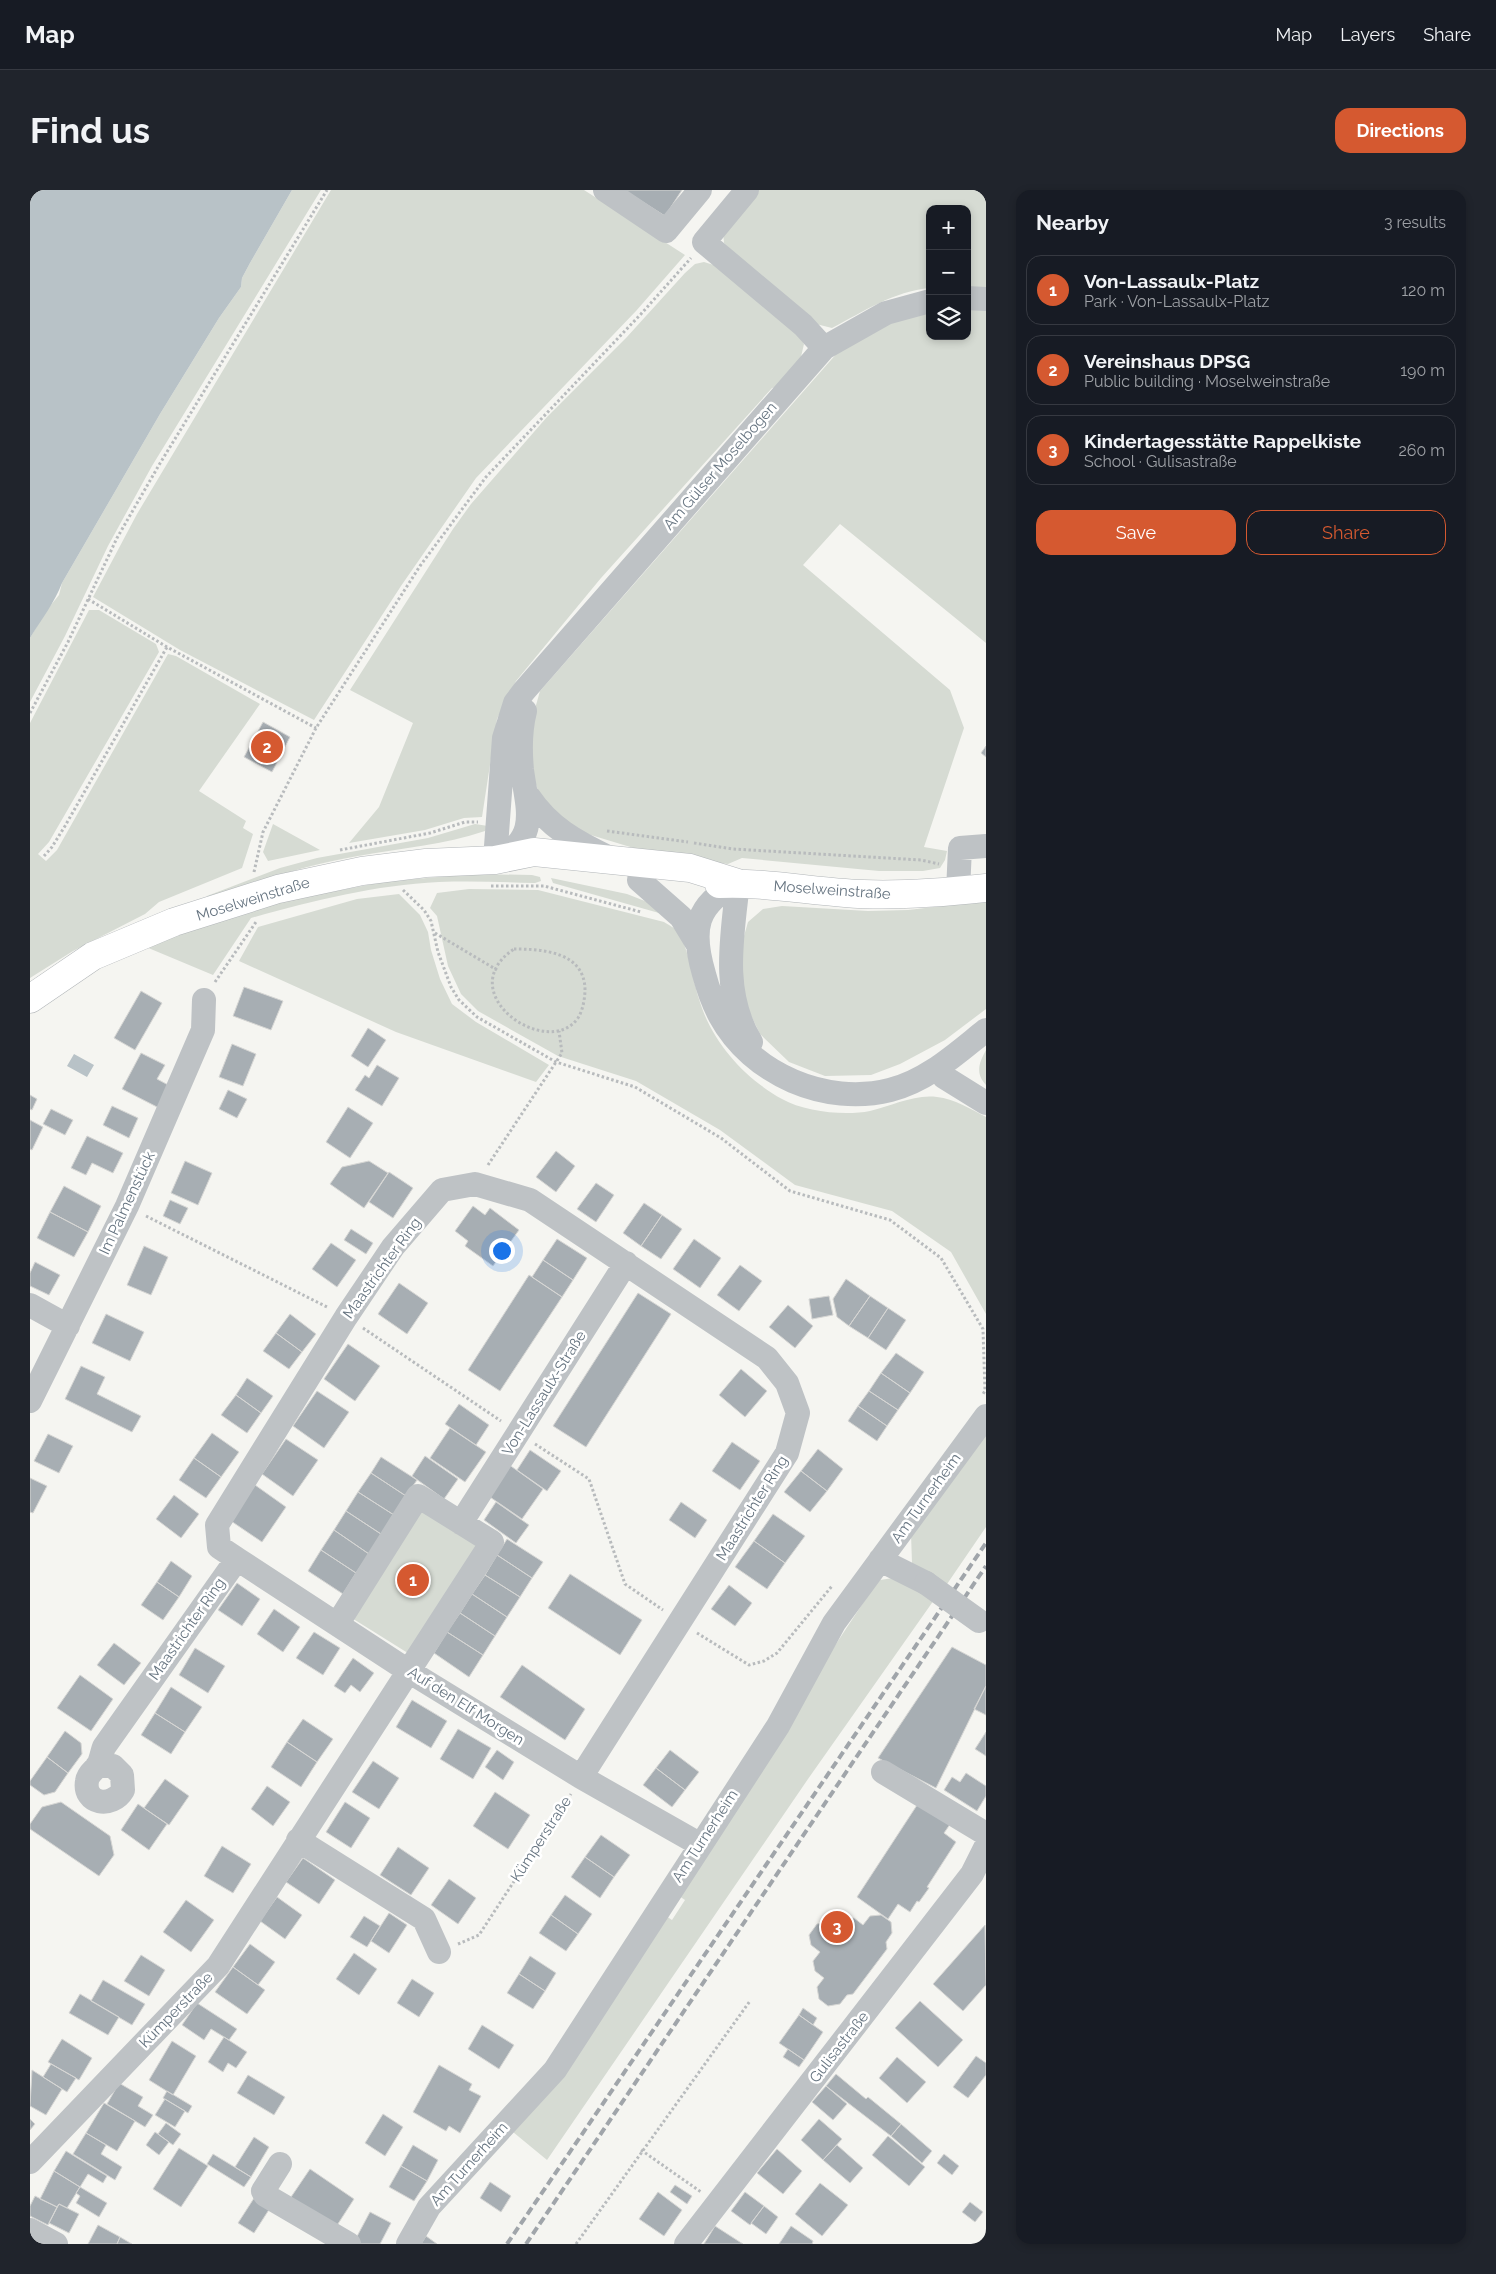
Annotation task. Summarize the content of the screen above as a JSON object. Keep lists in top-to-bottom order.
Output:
{
  "streets": {
    "main road": ["Moselweinstraße"],
    "street": [
      "Am Gülser Moselbogen",
      "Im Palmenstück",
      "Maastrichter Ring",
      "Von-Lassaulx-Straße",
      "Am Turnerheim",
      "Auf den Elf Morgen",
      "Kümperstraße",
      "Gulisastraße"
    ]
  },
  "crossings": [
    ["Am Gülser Moselbogen", "Moselweinstraße"],
    ["Maastrichter Ring", "Von-Lassaulx-Straße"],
    ["Maastrichter Ring", "Auf den Elf Morgen"],
    ["Maastrichter Ring", "Kümperstraße"],
    ["Von-Lassaulx-Straße", "Kümperstraße"],
    ["Am Turnerheim", "Auf den Elf Morgen"],
    ["Auf den Elf Morgen", "Kümperstraße"]
  ],
  "page": {
    "header": "Map",
    "nav": ["Map", "Layers", "Share"],
    "buttons": [
      "Directions",
      ["Save", "Share"]
    ],
    "title": "Find us",
    "heading": ["Nearby", "3 results"],
    "map_buttons": ["+", "−"],
    "list": [
      {
        "mark": "1",
        "name": "Von-Lassaulx-Platz",
        "note": "Park · Von-Lassaulx-Platz",
        "value": "120 m"
      },
      {
        "mark": "2",
        "name": "Vereinshaus DPSG",
        "note": "Public building · Moselweinstraße",
        "value": "190 m"
      },
      {
        "mark": "3",
        "name": "Kindertagesstätte Rappelkiste",
        "note": "School · Gulisastraße",
        "value": "260 m"
      }
    ],
    "pins": ["2", "1", "3"]
  }
}
